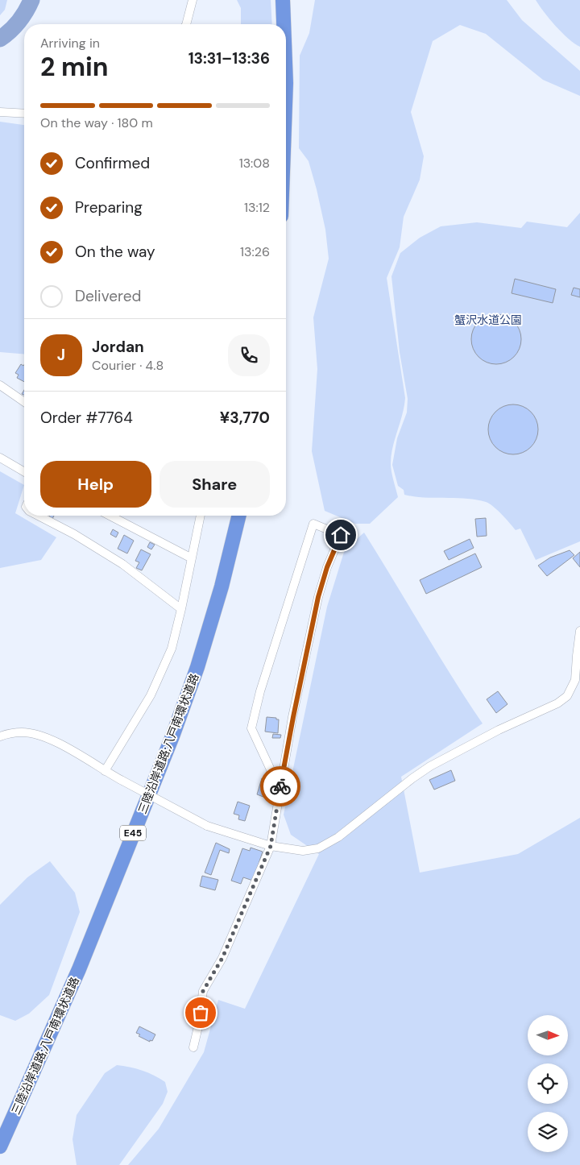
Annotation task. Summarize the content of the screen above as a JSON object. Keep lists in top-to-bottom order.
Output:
{
  "streets": {
    "highway": ["三陸沿岸道路;八戸南環状道路", "E45"]
  },
  "parks": ["蟹沢水道公園"],
  "north": "right",
  "page": {
    "heading": ["2 min", "Arriving in", "13:31–13:36"],
    "panel": [
      "Jordan",
      "Courier · 4.8",
      "Order #7764",
      "¥3,770"
    ],
    "bar": "On the way · 180 m",
    "list": [
      ["Confirmed", "13:08"],
      ["Preparing", "13:12"],
      ["On the way", "13:26"],
      "Delivered"
    ],
    "round": "J",
    "buttons": ["Help", "Share"]
  }
}
